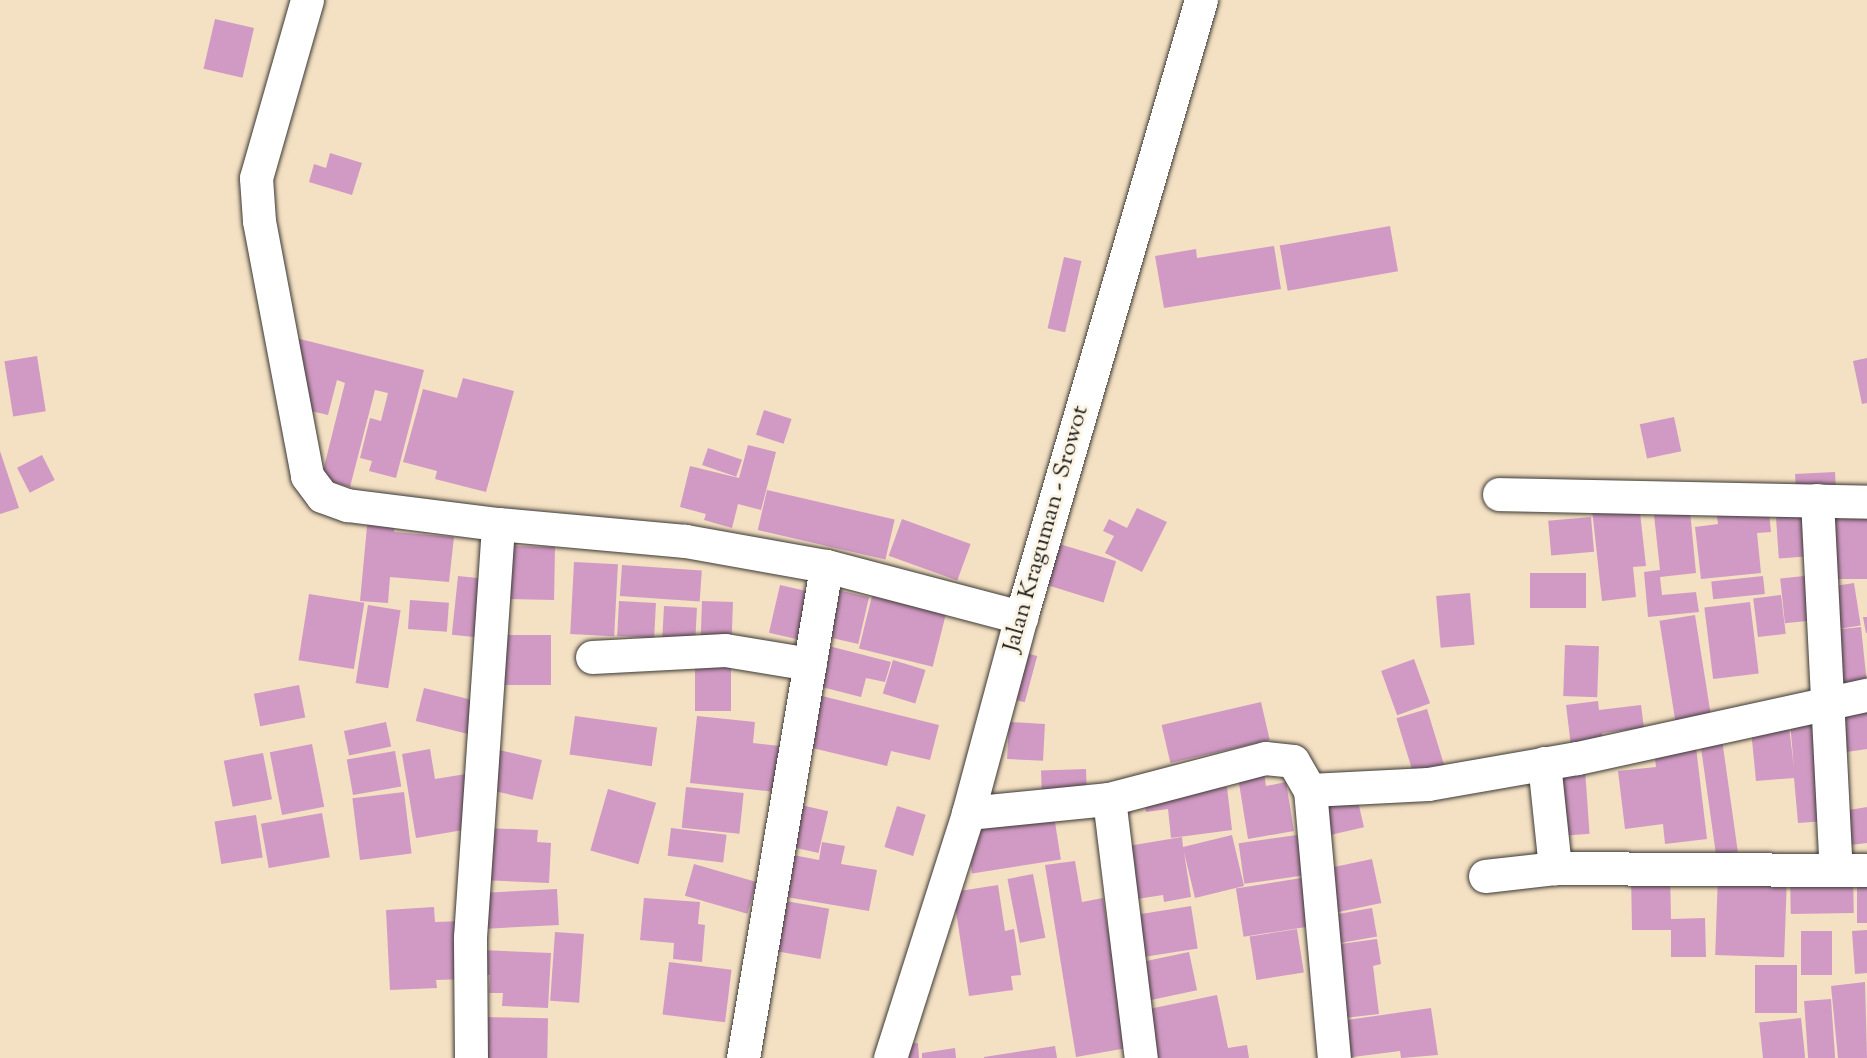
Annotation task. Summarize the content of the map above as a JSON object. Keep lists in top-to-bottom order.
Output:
{
  "streets": {
    "street": ["Jalan Kraguman - Srowot"]
  }
}
